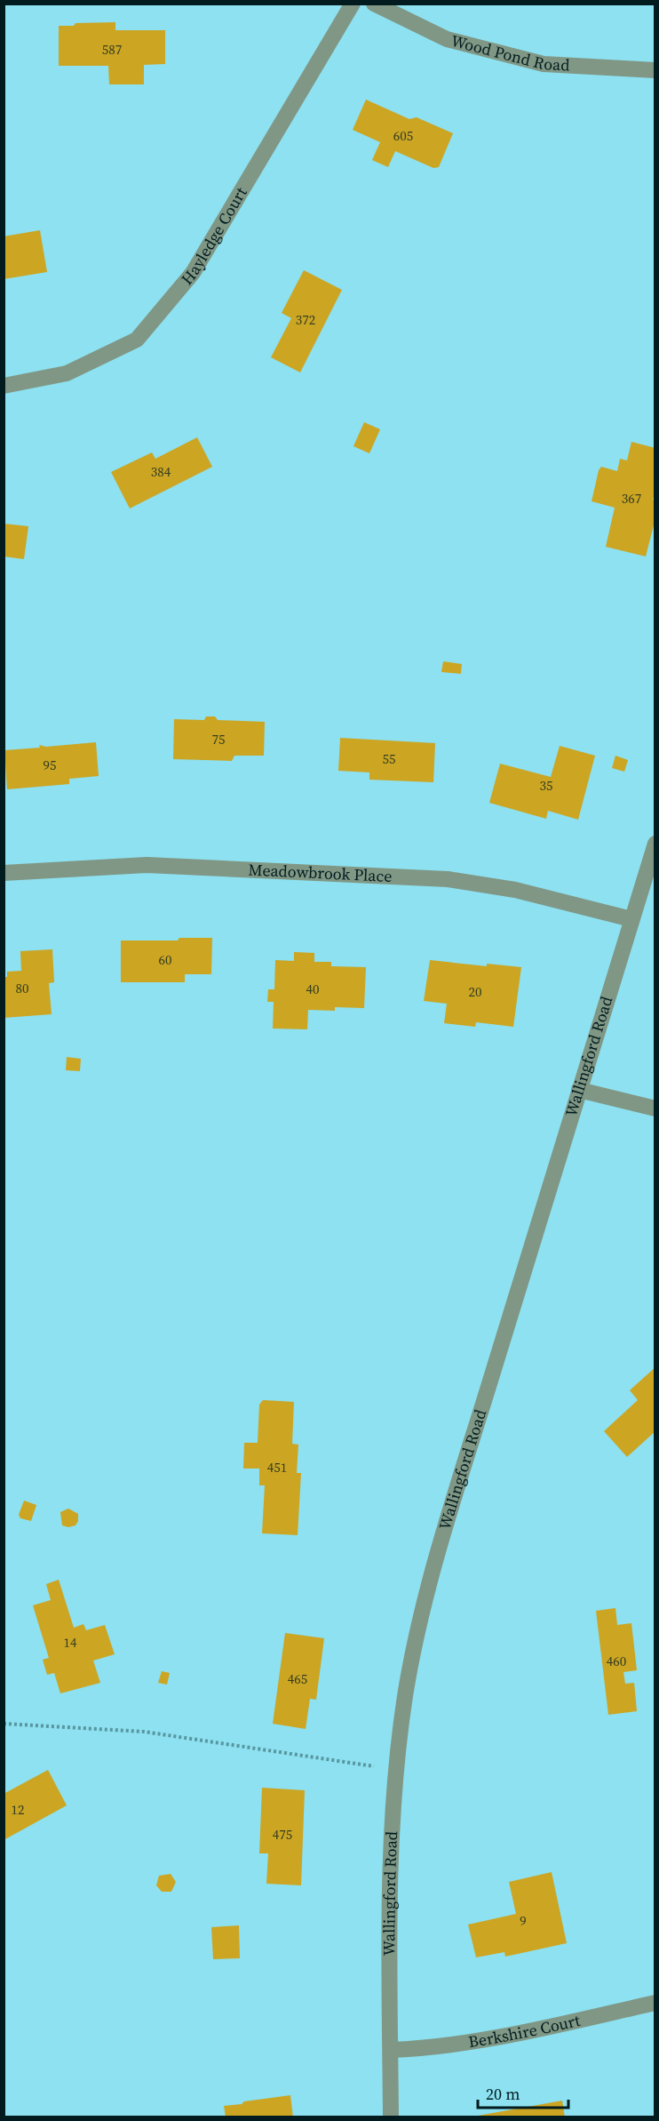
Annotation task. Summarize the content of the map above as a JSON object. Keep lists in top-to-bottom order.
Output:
{
  "streets": {
    "street": [
      "Wood Pond Road",
      "Hayledge Court",
      "Meadowbrook Place",
      "Wallingford Road",
      "Berkshire Court"
    ]
  },
  "crossings": [
    ["Meadowbrook Place", "Wallingford Road"],
    ["Wallingford Road", "Berkshire Court"]
  ],
  "house_numbers": [
    "587",
    "605",
    "372",
    "384",
    "367",
    "75",
    "55",
    "95",
    "35",
    "60",
    "80",
    "40",
    "20",
    "451",
    "14",
    "460",
    "465",
    "12",
    "475",
    "9"
  ],
  "scale_bar": "20 m"
}
